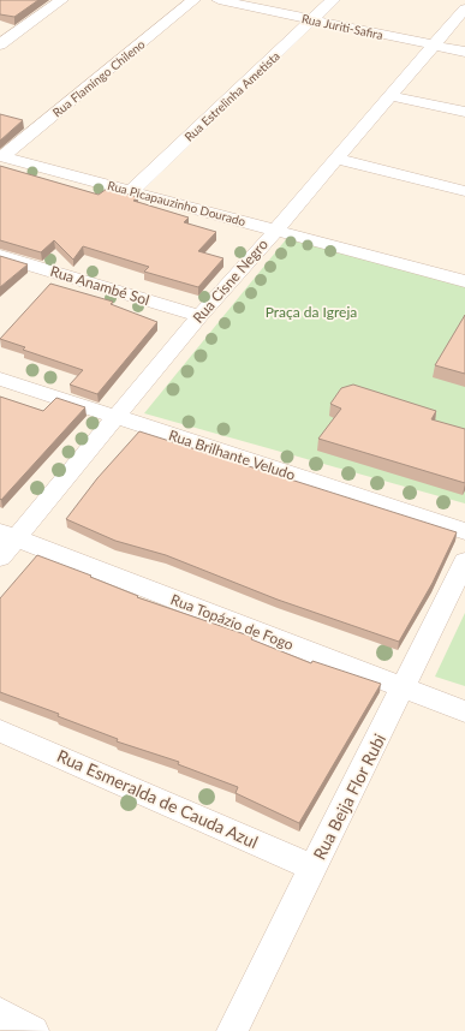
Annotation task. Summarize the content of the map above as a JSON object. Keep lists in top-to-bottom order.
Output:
{
  "streets": {
    "street": [
      "Rua Juriti-Safira",
      "Rua Flamingo Chileno",
      "Rua Estrelinha Ametista",
      "Rua Picapauzinho Dourado",
      "Rua Cisne Negro",
      "Rua Anambé Sol",
      "Rua Brilhante Veludo",
      "Rua Topázio de Fogo",
      "Rua Beija Flor Rubi",
      "Rua Esmeralda de Cauda Azul"
    ]
  },
  "crossings": [
    ["Rua Juriti-Safira", "Rua Estrelinha Ametista"],
    ["Rua Juriti-Safira", "Rua Cisne Negro"],
    ["Rua Flamingo Chileno", "Rua Picapauzinho Dourado"],
    ["Rua Estrelinha Ametista", "Rua Picapauzinho Dourado"],
    ["Rua Picapauzinho Dourado", "Rua Cisne Negro"],
    ["Rua Cisne Negro", "Rua Anambé Sol"],
    ["Rua Cisne Negro", "Rua Brilhante Veludo"],
    ["Rua Cisne Negro", "Rua Topázio de Fogo"],
    ["Rua Topázio de Fogo", "Rua Beija Flor Rubi"],
    ["Rua Beija Flor Rubi", "Rua Esmeralda de Cauda Azul"]
  ],
  "parks": ["Praça da Igreja"]
}
